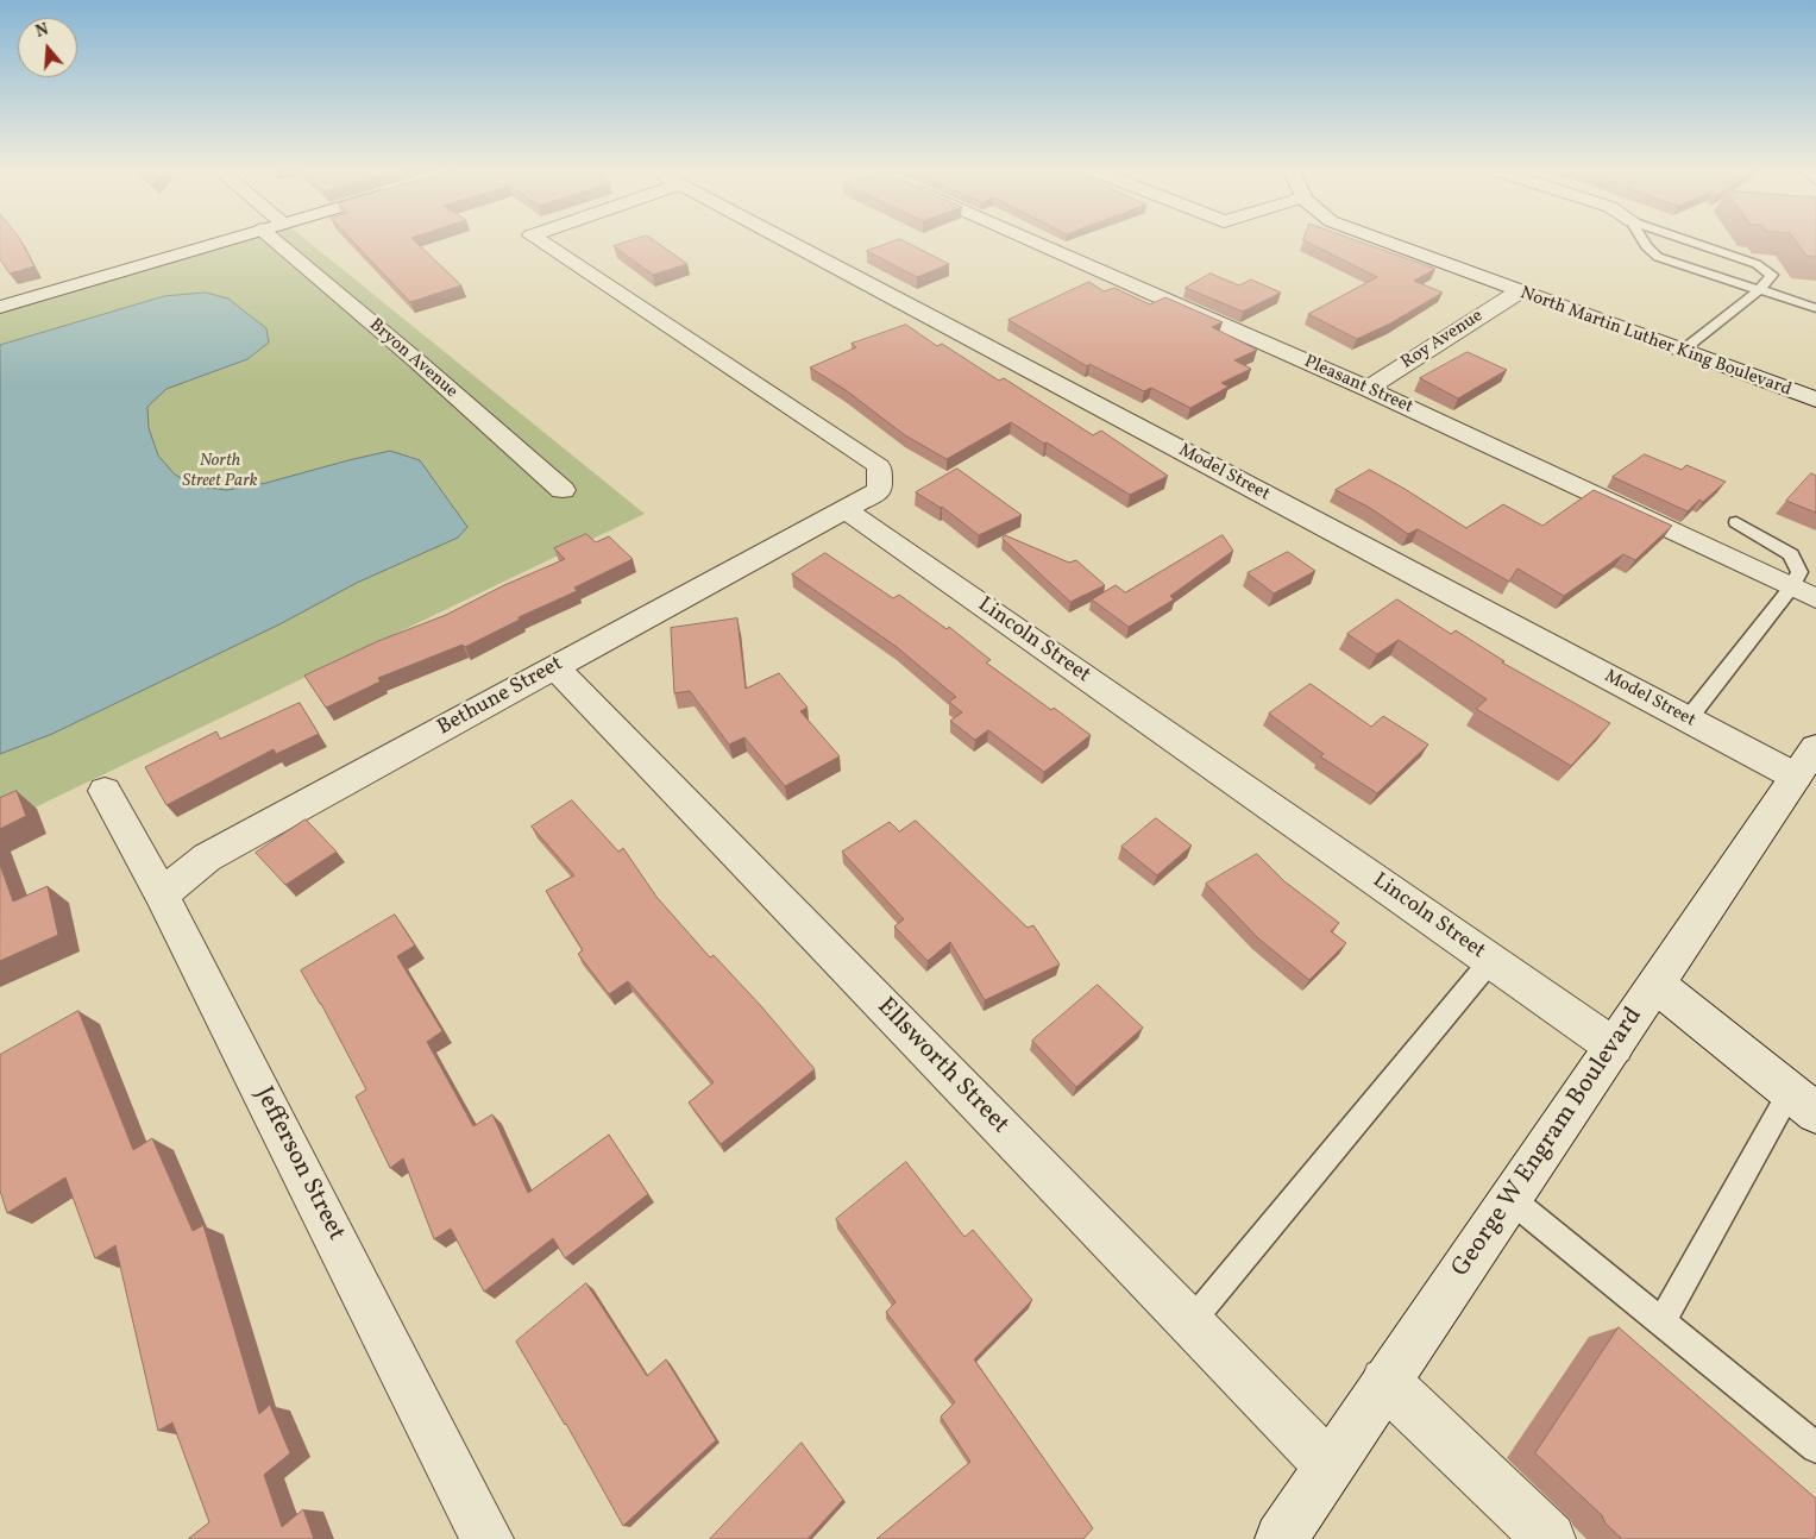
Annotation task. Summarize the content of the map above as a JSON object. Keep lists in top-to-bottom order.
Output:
{
  "streets": {
    "street": [
      "Roy Avenue",
      "North Martin Luther King Boulevard",
      "Bryon Avenue",
      "Pleasant Street",
      "Model Street",
      "Lincoln Street",
      "Bethune Street",
      "Ellsworth Street",
      "George W Engram Boulevard",
      "Jefferson Street"
    ]
  },
  "crossings": [
    ["Roy Avenue", "North Martin Luther King Boulevard"],
    ["Roy Avenue", "Pleasant Street"],
    ["Model Street", "George W Engram Boulevard"],
    ["Lincoln Street", "Bethune Street"],
    ["Lincoln Street", "George W Engram Boulevard"],
    ["Bethune Street", "Ellsworth Street"],
    ["Bethune Street", "Jefferson Street"],
    ["Ellsworth Street", "George W Engram Boulevard"]
  ],
  "parks": ["North Street Park"],
  "north": "top"
}
